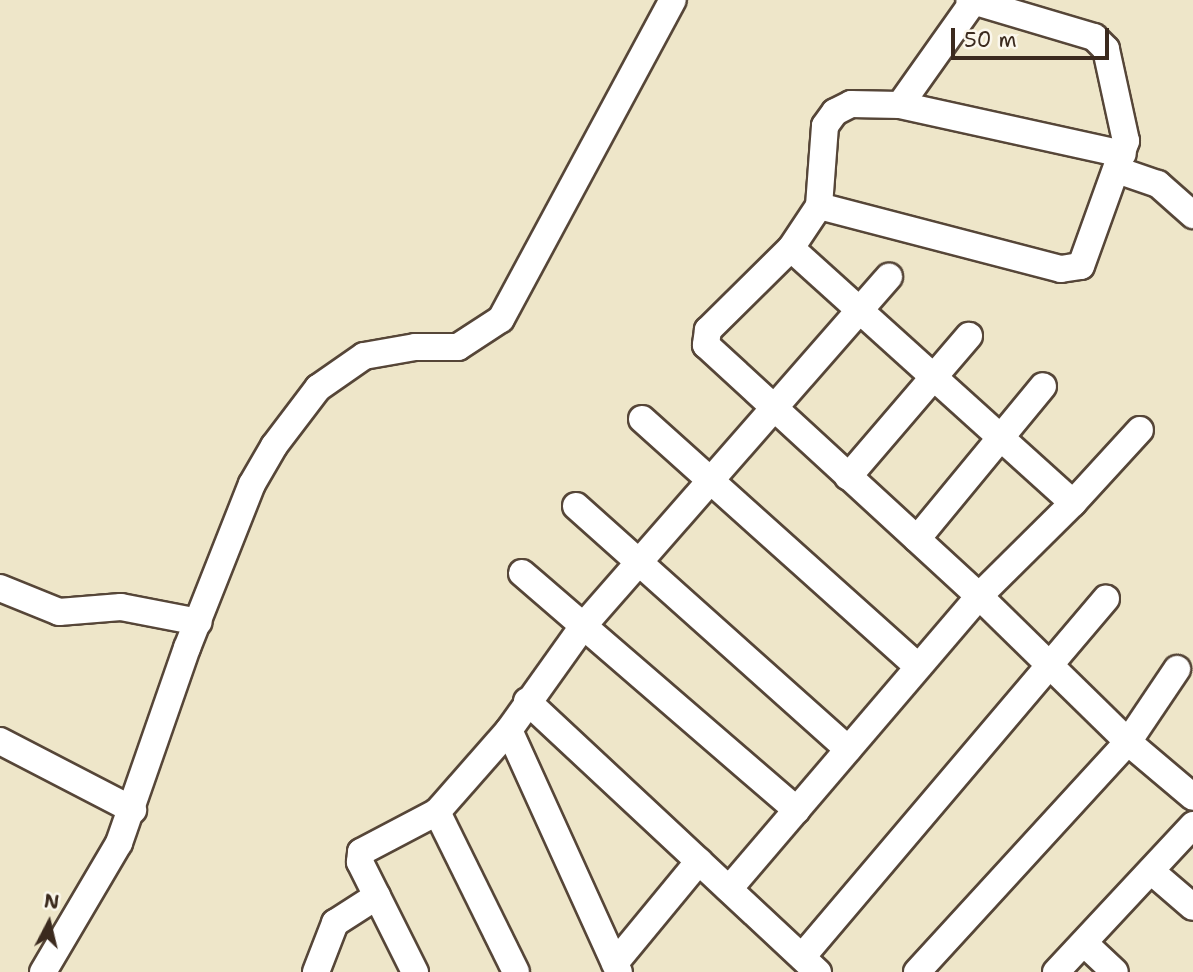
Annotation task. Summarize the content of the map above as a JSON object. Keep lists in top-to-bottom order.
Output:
{
  "scale_bar": "50 m",
  "north": "top"
}
